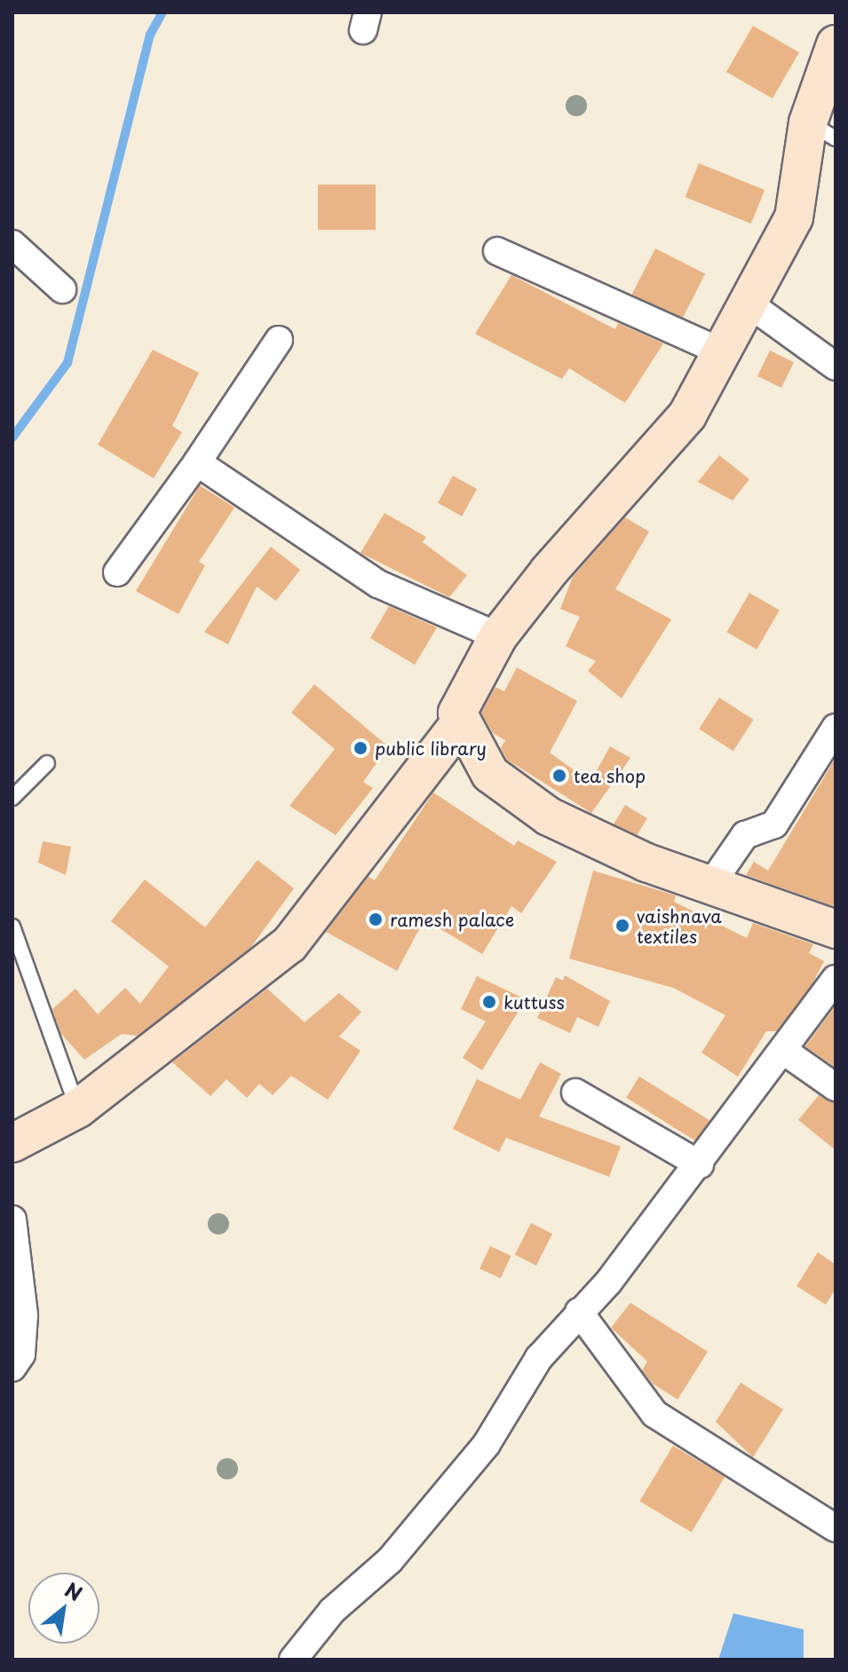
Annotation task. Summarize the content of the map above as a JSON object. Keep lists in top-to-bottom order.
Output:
{
  "places": [
    "public library",
    "tea shop",
    "ramesh palace",
    "vaishnava textiles",
    "kuttuss"
  ],
  "north": "top right"
}
